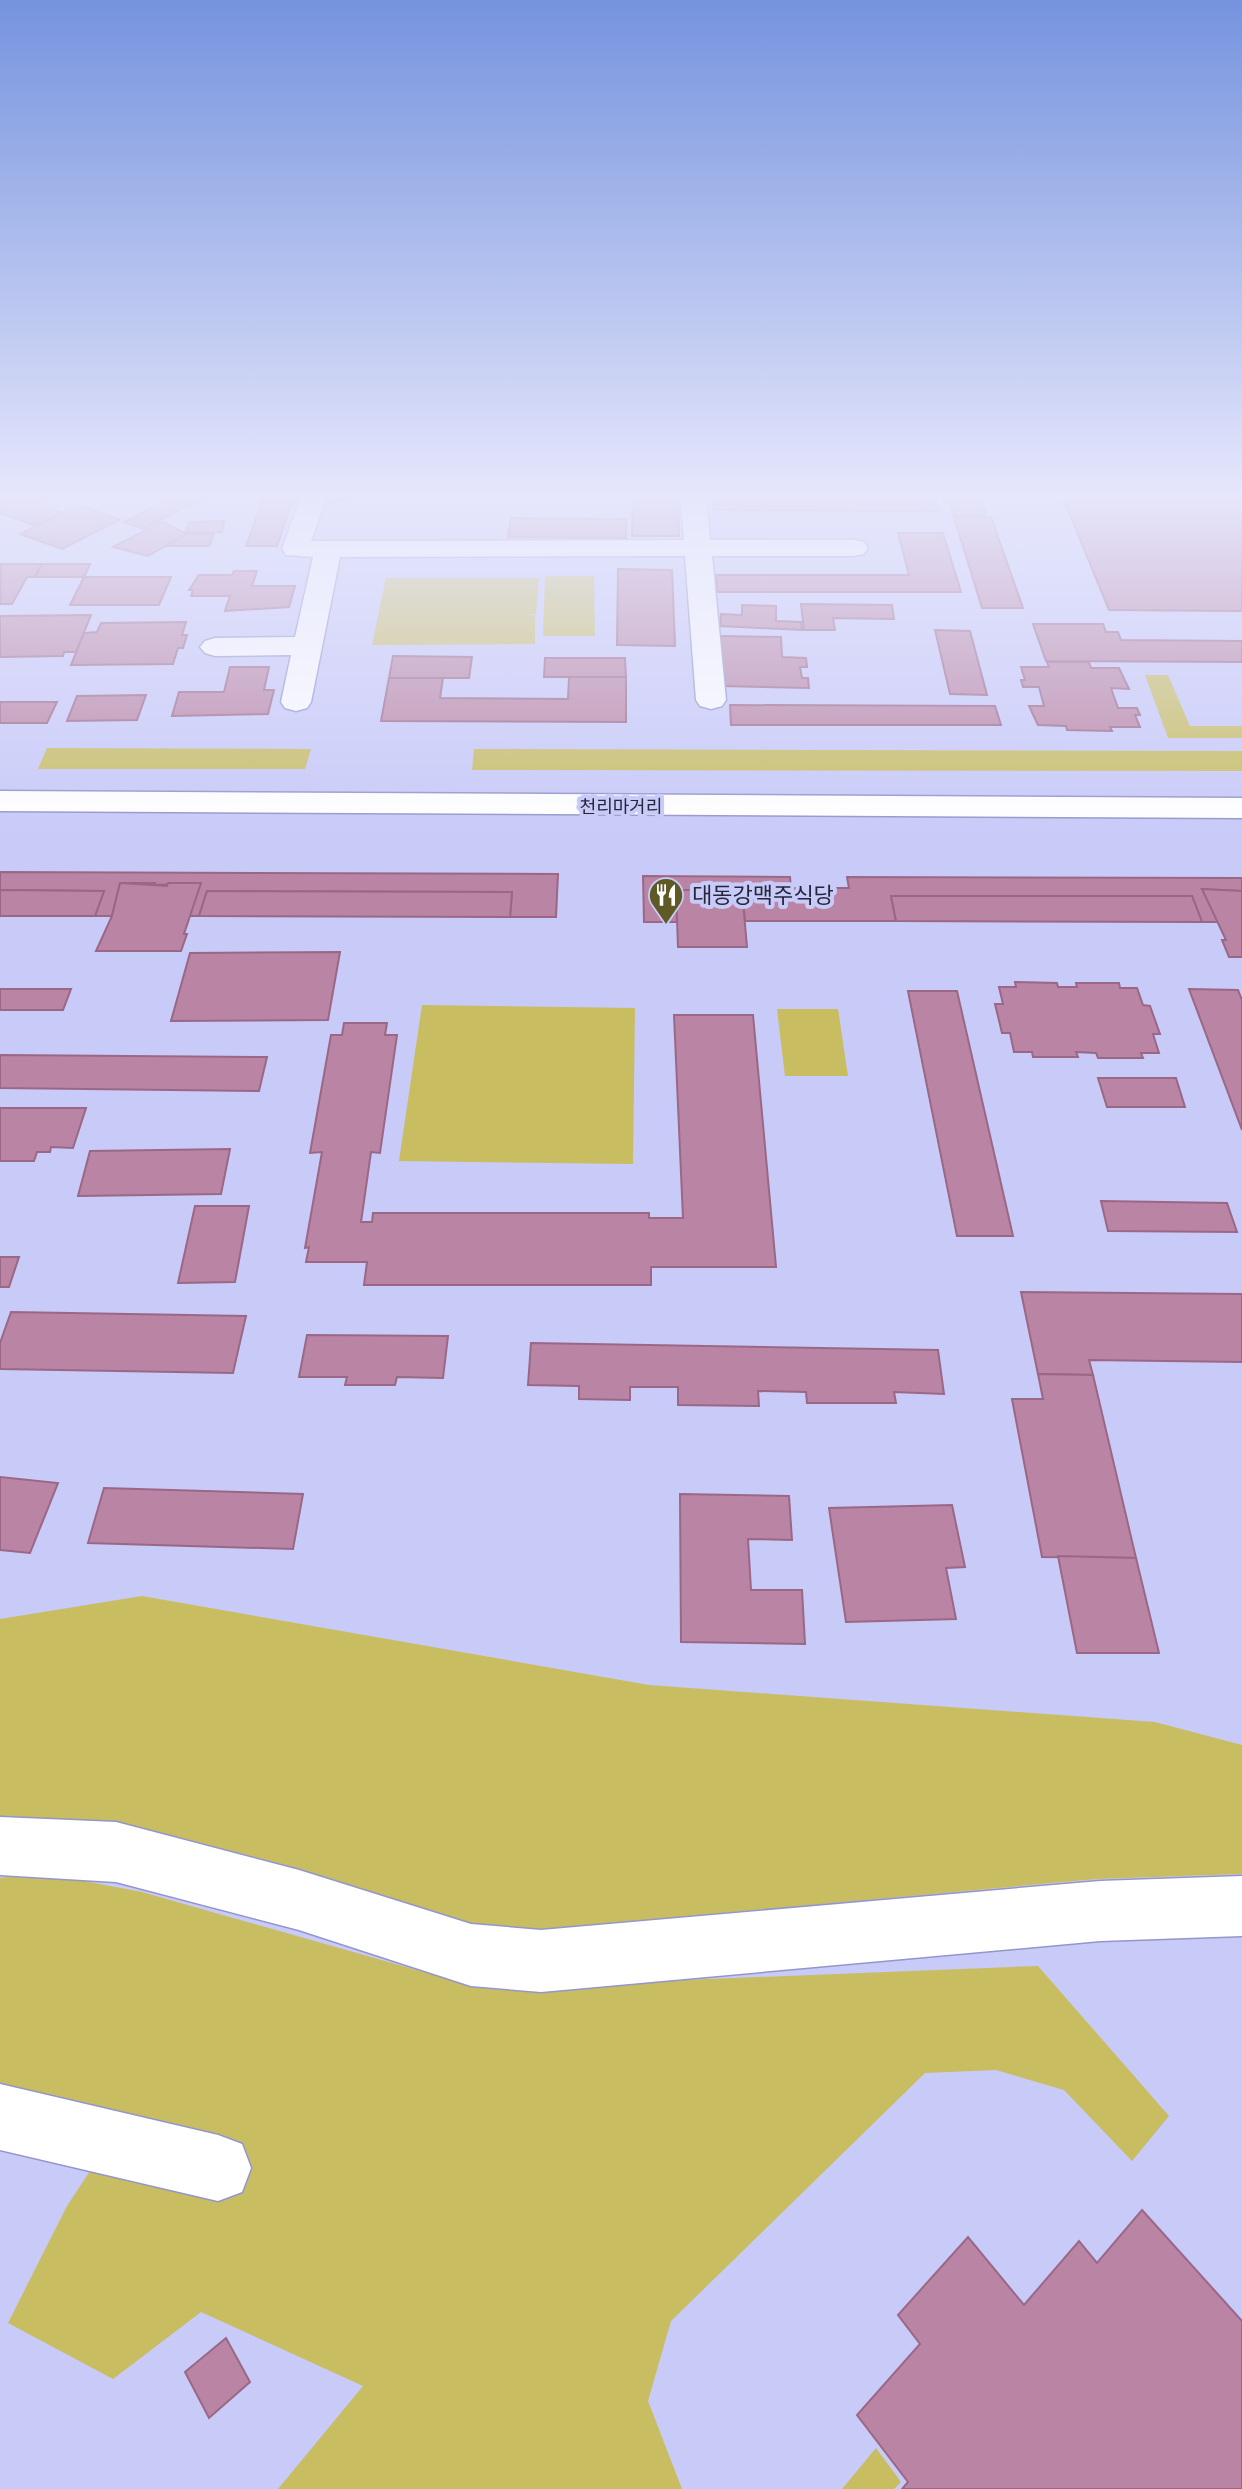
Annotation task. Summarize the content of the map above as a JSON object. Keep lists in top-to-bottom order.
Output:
{
  "streets": {
    "street": ["천리마거리"]
  },
  "places": {
    "restaurant": ["대동강맥주식당"]
  }
}
